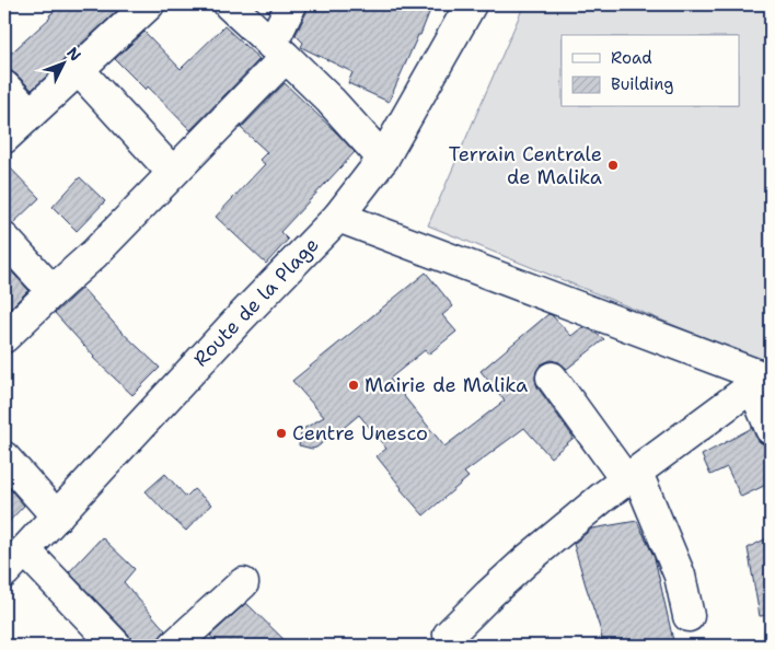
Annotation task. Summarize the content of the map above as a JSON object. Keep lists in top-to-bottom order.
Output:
{
  "streets": {
    "street": ["Route de la Plage"]
  },
  "places": ["Terrain Centrale de Malika", "Mairie de Malika", "Centre Unesco"],
  "legend": ["Road", "Building"],
  "north": "top right"
}
